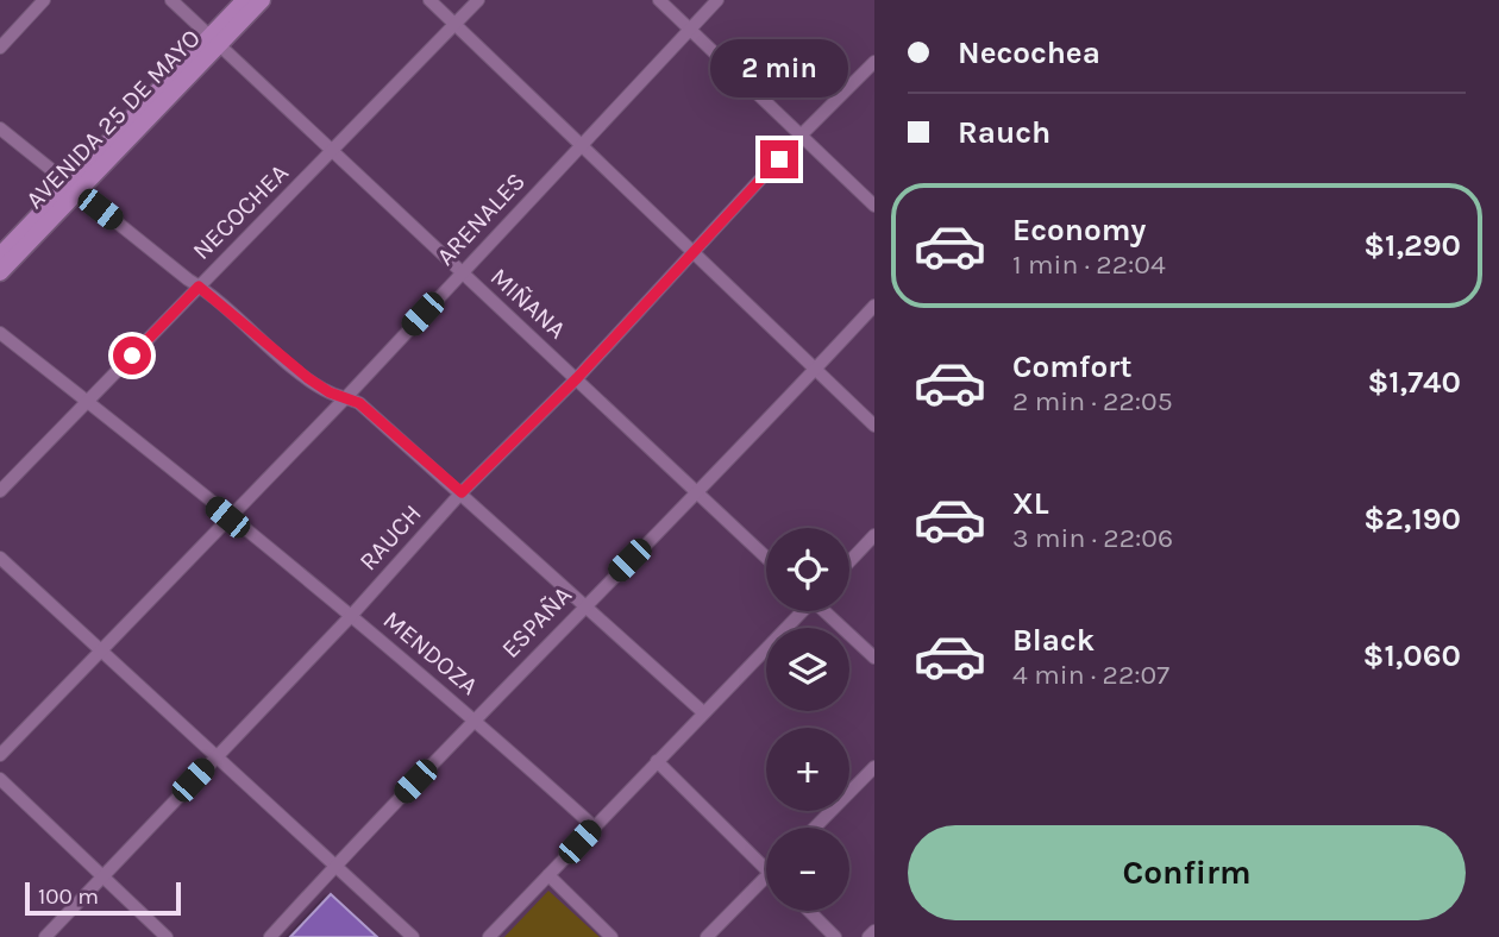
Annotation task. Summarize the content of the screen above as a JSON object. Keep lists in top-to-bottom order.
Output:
{
  "streets": {
    "main road": ["AVENIDA 25 DE MAYO"],
    "street": [
      "NECOCHEA",
      "ARENALES",
      "MIÑANA",
      "RAUCH",
      "ESPAÑA",
      "MENDOZA"
    ]
  },
  "crossings": [
    ["AVENIDA 25 DE MAYO", "MIÑANA"],
    ["NECOCHEA", "MIÑANA"],
    ["NECOCHEA", "MENDOZA"],
    ["ARENALES", "MIÑANA"],
    ["ARENALES", "MENDOZA"],
    ["MIÑANA", "RAUCH"],
    ["MIÑANA", "ESPAÑA"],
    ["RAUCH", "MENDOZA"],
    ["ESPAÑA", "MENDOZA"]
  ],
  "scale_bar": "100 m",
  "page": {
    "banner": ["Necochea", "Rauch"],
    "bubble": "2 min",
    "list": [
      {
        "name": "Economy",
        "note": "1 min · 22:04",
        "value": "$1,290"
      },
      {
        "name": "Comfort",
        "note": "2 min · 22:05",
        "value": "$1,740"
      },
      {
        "name": "XL",
        "note": "3 min · 22:06",
        "value": "$2,190"
      },
      {
        "name": "Black",
        "note": "4 min · 22:07",
        "value": "$1,060"
      }
    ],
    "map_buttons": ["+", "−"],
    "buttons": "Confirm",
    "scale": "100 m"
  }
}
